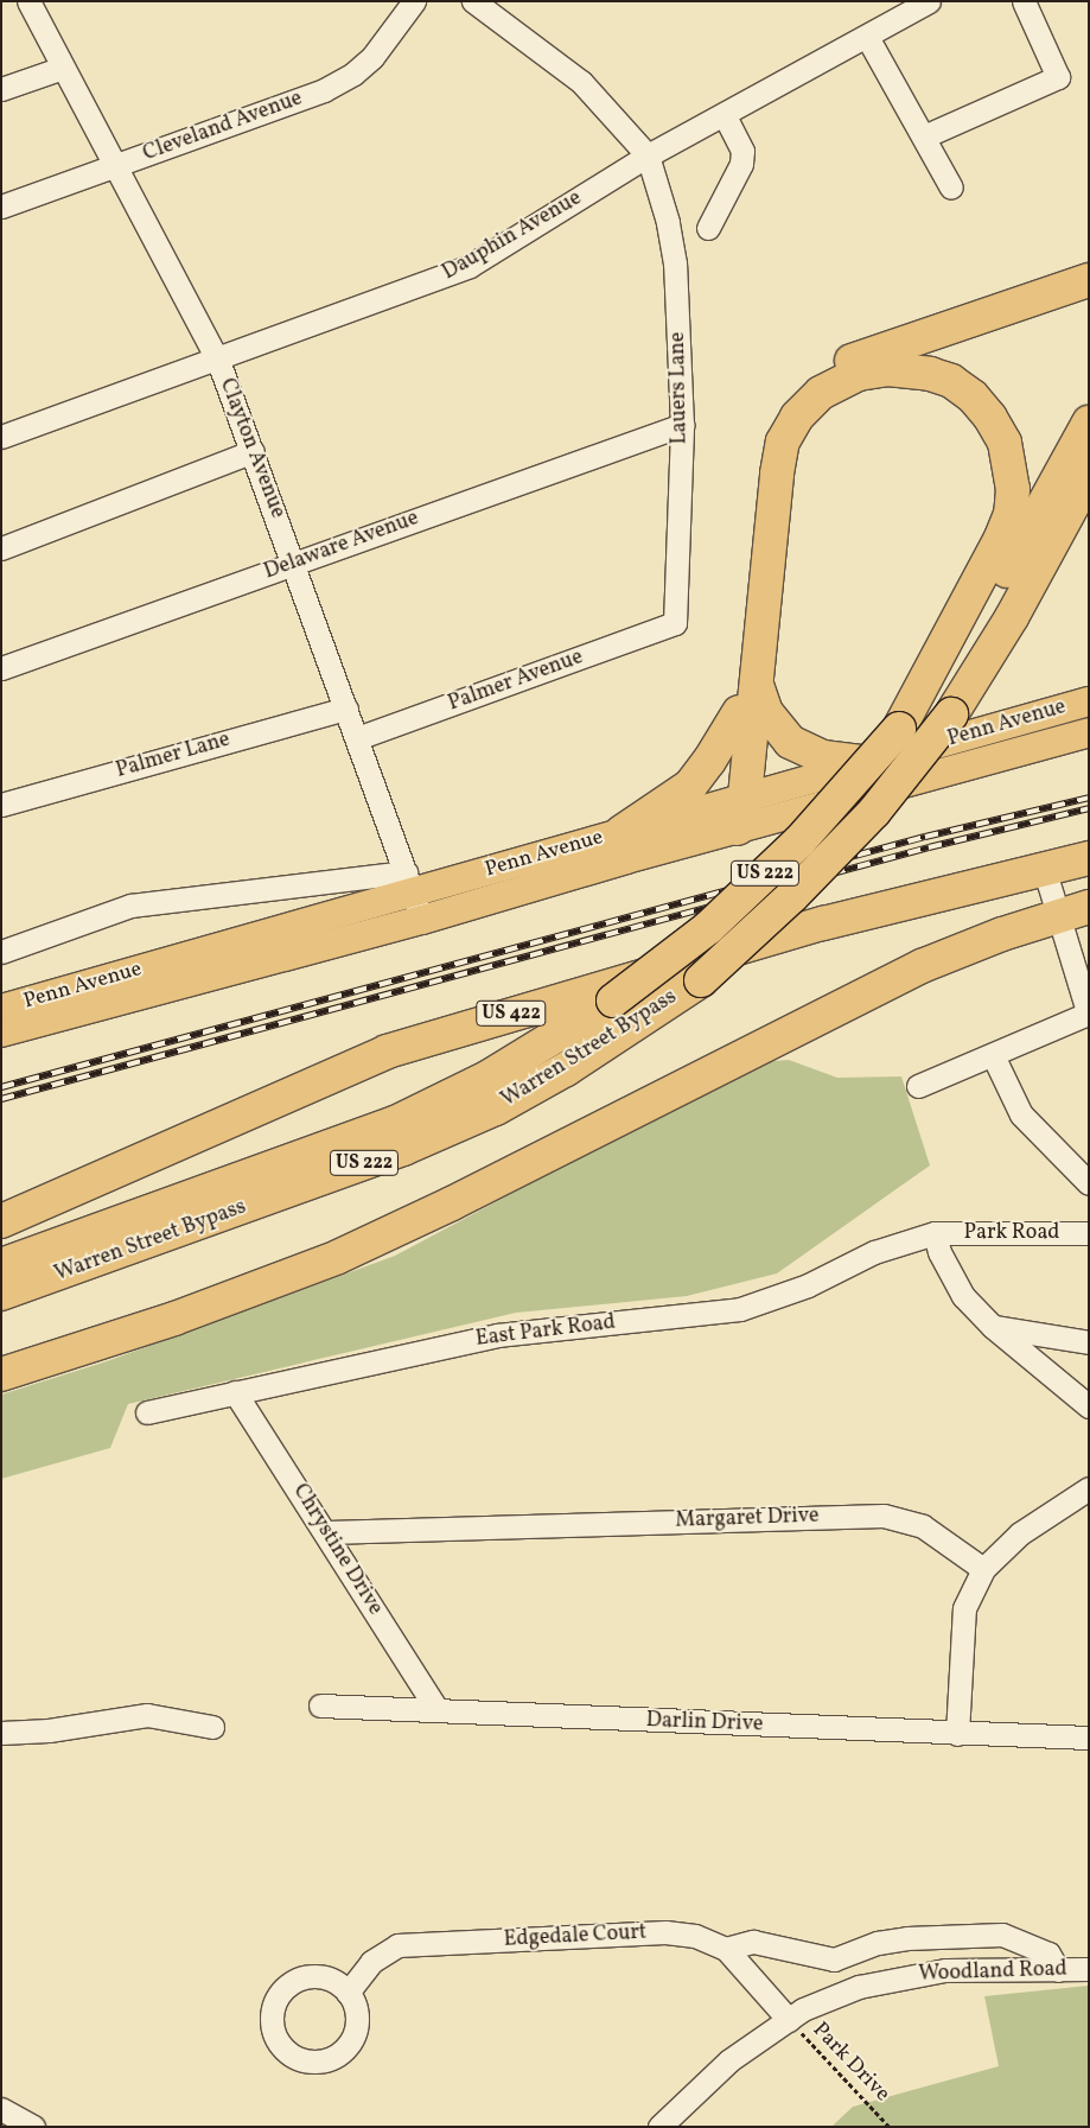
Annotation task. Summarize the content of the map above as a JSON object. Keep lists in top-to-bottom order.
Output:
{
  "streets": {
    "highway": ["US 222", "US 422", "Warren Street Bypass"],
    "main road": ["Penn Avenue"],
    "street": [
      "Cleveland Avenue",
      "Dauphin Avenue",
      "Lauers Lane",
      "Clayton Avenue",
      "Delaware Avenue",
      "Palmer Avenue",
      "Palmer Lane",
      "Park Road",
      "East Park Road",
      "Margaret Drive",
      "Chrystine Drive",
      "Darlin Drive",
      "Edgedale Court",
      "Woodland Road"
    ],
    "path": ["Park Drive"]
  },
  "crossings": [
    ["Cleveland Avenue", "Clayton Avenue"],
    ["Dauphin Avenue", "Lauers Lane"],
    ["Dauphin Avenue", "Clayton Avenue"],
    ["Lauers Lane", "Delaware Avenue"],
    ["Lauers Lane", "Palmer Avenue"],
    ["Clayton Avenue", "Delaware Avenue"],
    ["Clayton Avenue", "Palmer Avenue"],
    ["Clayton Avenue", "Penn Avenue"],
    ["Clayton Avenue", "Palmer Lane"],
    ["US 222", "Warren Street Bypass"],
    ["Park Road", "East Park Road"],
    ["East Park Road", "Chrystine Drive"],
    ["Margaret Drive", "Chrystine Drive"],
    ["Chrystine Drive", "Darlin Drive"],
    ["Edgedale Court", "Woodland Road"],
    ["Edgedale Court", "Park Drive"],
    ["Woodland Road", "Park Drive"]
  ]
}
